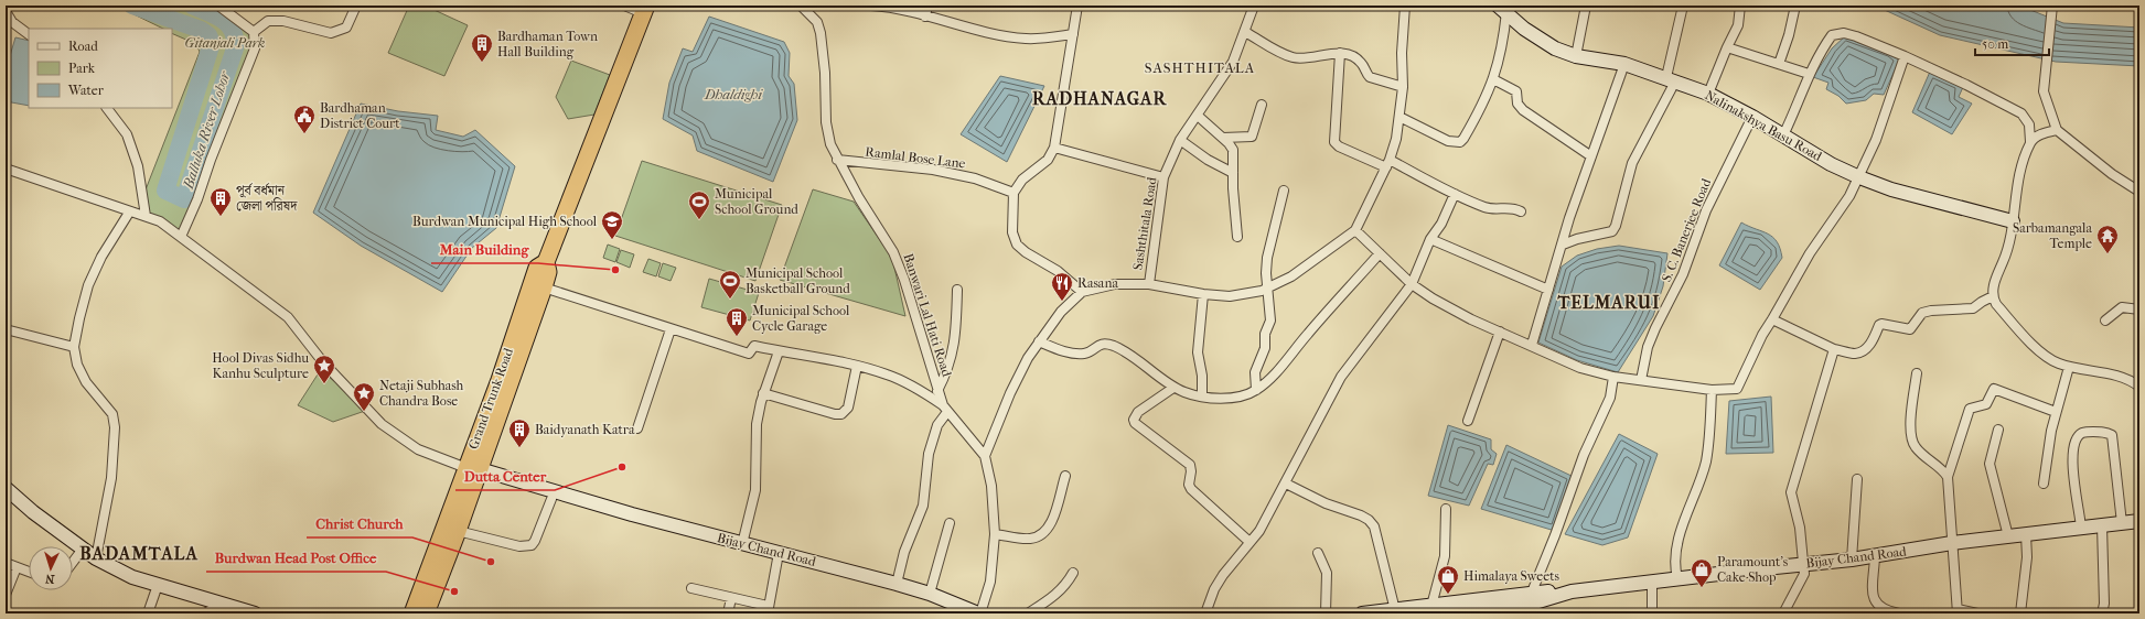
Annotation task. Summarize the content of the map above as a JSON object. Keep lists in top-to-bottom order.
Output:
{
  "streets": {
    "highway": ["Grand Trunk Road"],
    "main road": ["Nalinakshya Basu Road", "Bijay Chand Road"],
    "street": [
      "Ramlal Bose Lane",
      "Sashthitala Road",
      "S. C. Banerjee Road",
      "Banwari Lal Hati Road"
    ]
  },
  "crossings": [
    ["Nalinakshya Basu Road", "S. C. Banerjee Road"],
    ["Ramlal Bose Lane", "Sashthitala Road"],
    ["Ramlal Bose Lane", "Banwari Lal Hati Road"],
    ["Banwari Lal Hati Road", "Bijay Chand Road"]
  ],
  "districts": [
    "SASHTHITALA",
    "RADHANAGAR",
    "TELMARUI",
    "BADAMTALA"
  ],
  "water": ["Dhaldighi", "Balluka River Lohor"],
  "parks": ["Gitanjali Park"],
  "places": {
    "building": [
      "Bardhaman Town Hall Building",
      "পূর্ব বর্ধমান জেলা পরিষদ",
      "Municipal School Cycle Garage",
      "Baidyanath Katra"
    ],
    "public building": ["Bardhaman District Court"],
    "sports": ["Municipal School Ground", "Municipal School Basketball Ground"],
    "school or university": ["Burdwan Municipal High School"],
    "temple": ["Sarbamangala Temple"],
    "other": [
      "Main Building",
      "Dutta Center",
      "Christ Church",
      "Burdwan Head Post Office"
    ],
    "restaurant": ["Rasana"],
    "place": ["Hool Divas Sidhu Kanhu Sculpture", "Netaji Subhash Chandra Bose"],
    "shop": ["Paramount's Cake Shop", "Himalaya Sweets"]
  },
  "legend": ["Road", "Park", "Water"],
  "scale_bar": "50 m",
  "north": "bottom"
}
